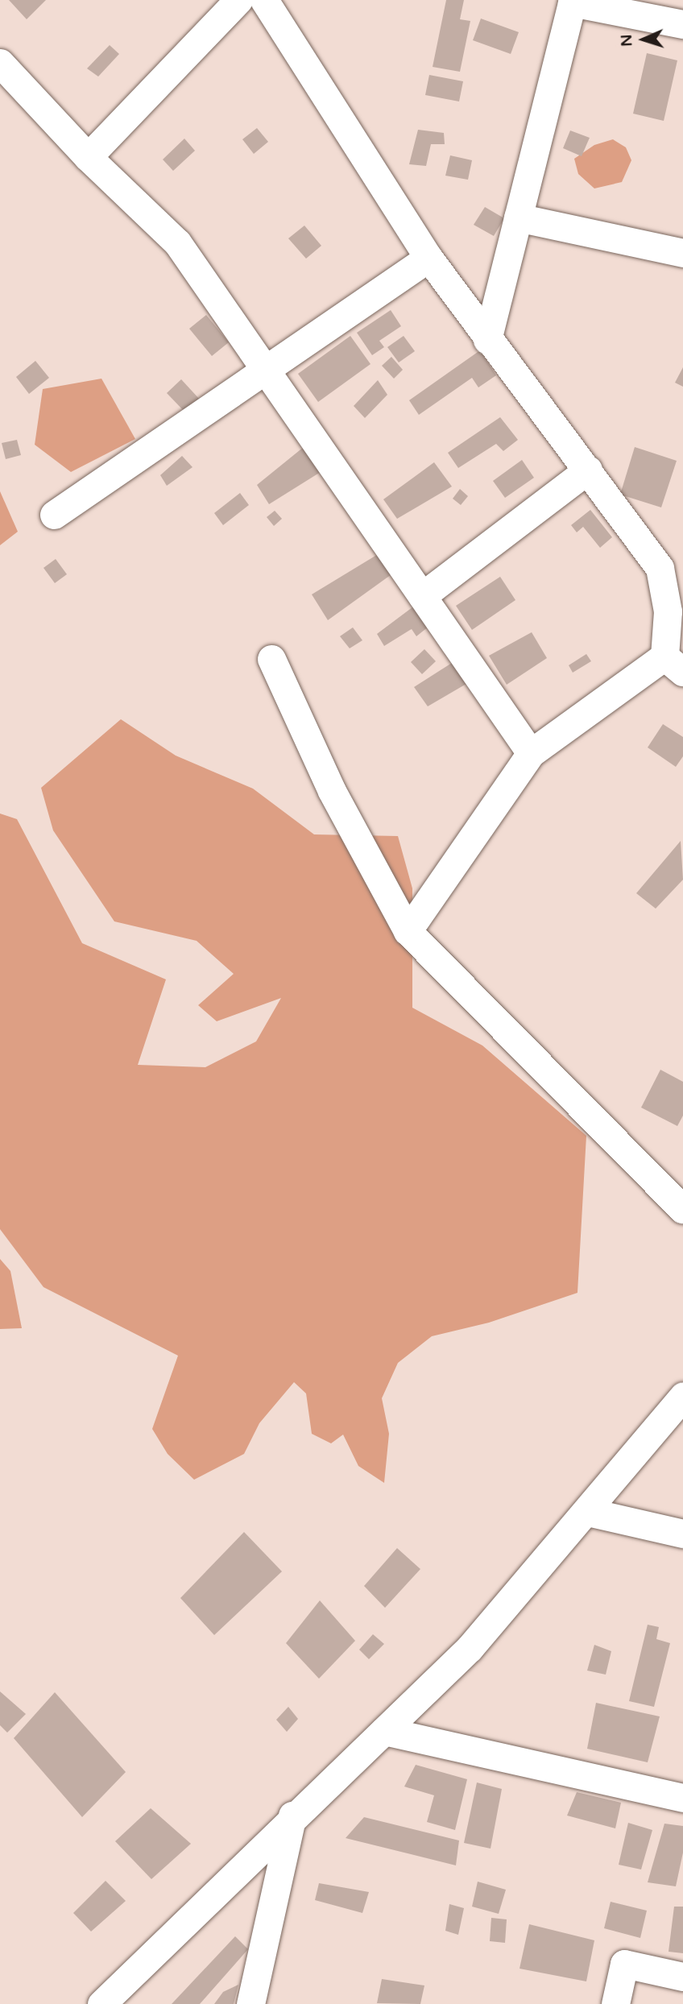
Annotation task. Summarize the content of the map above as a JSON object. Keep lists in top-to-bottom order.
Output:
{
  "north": "left"
}
